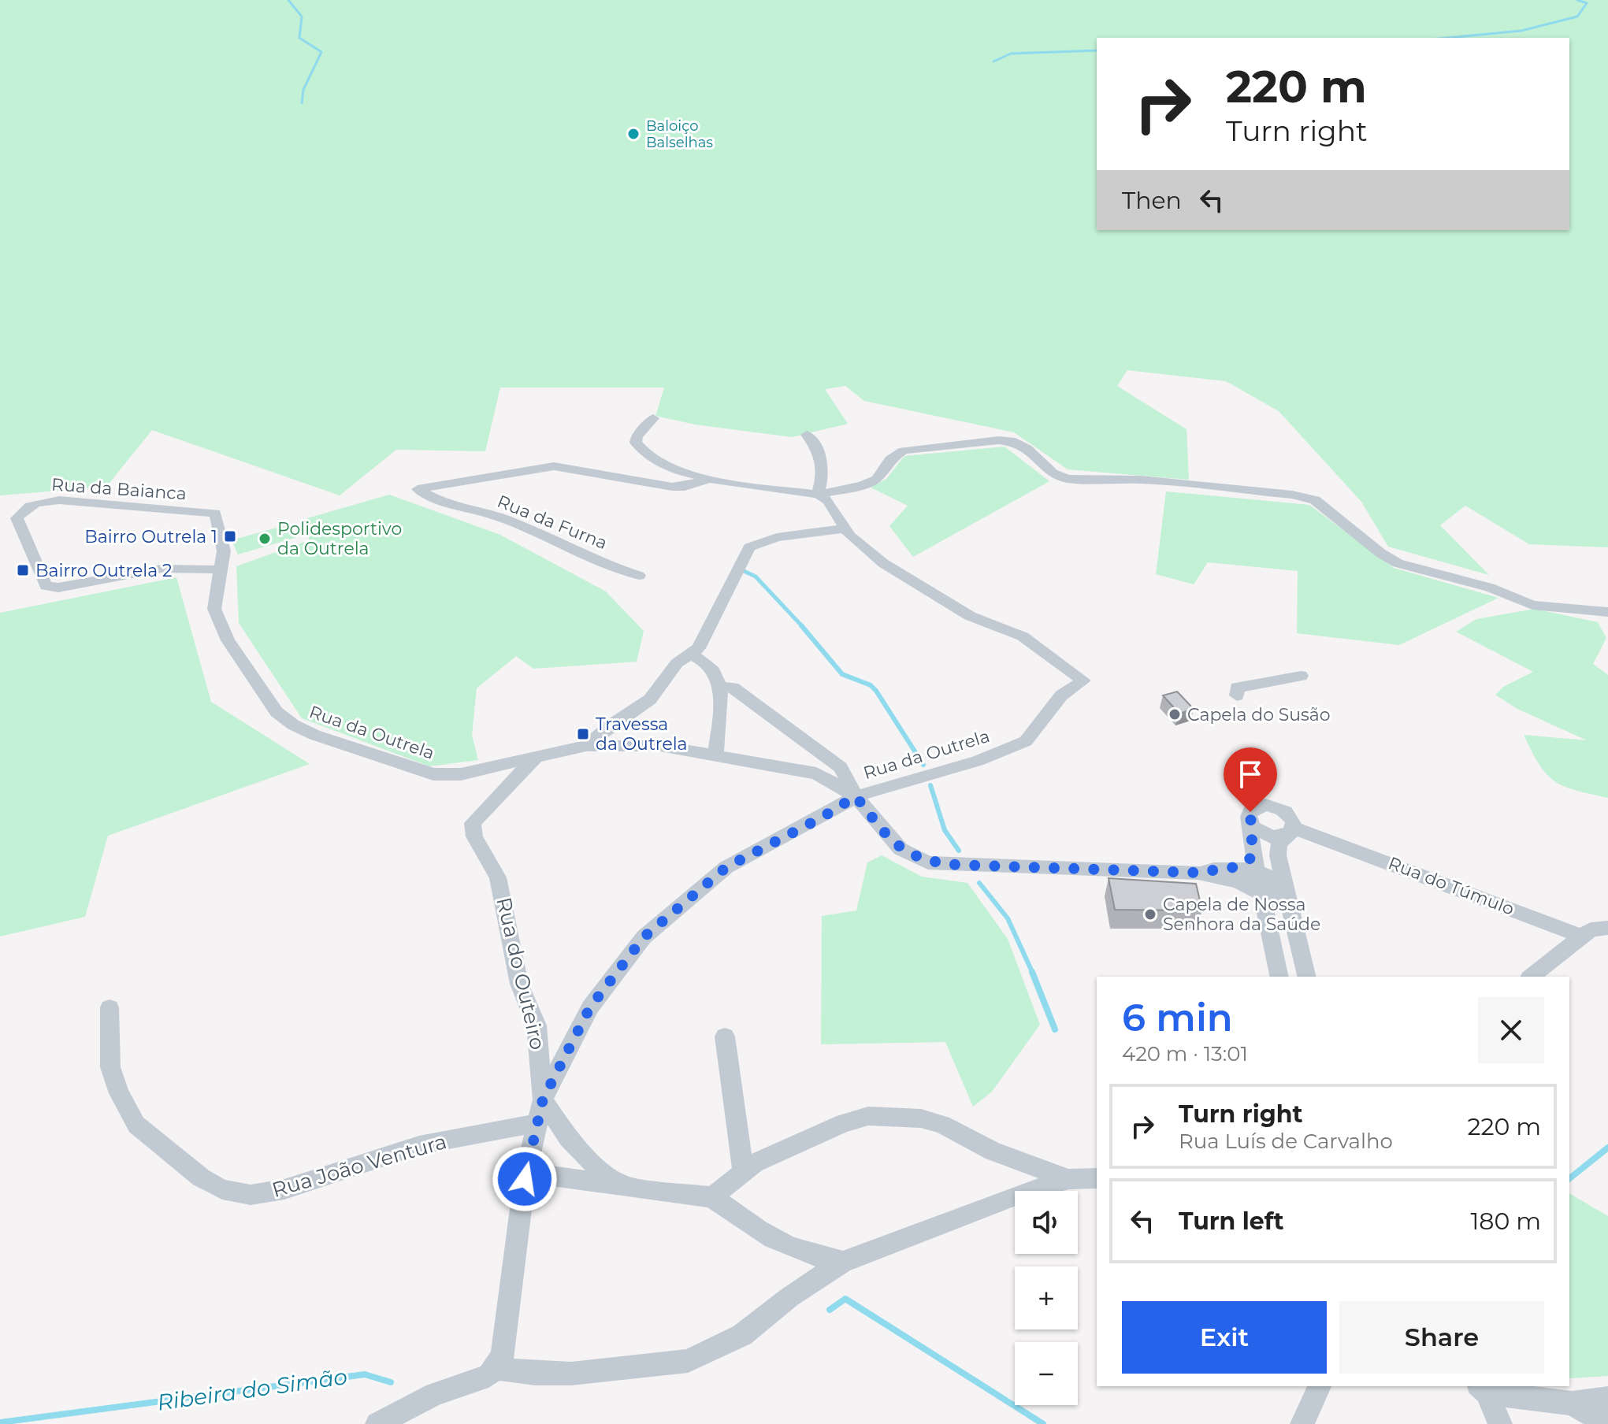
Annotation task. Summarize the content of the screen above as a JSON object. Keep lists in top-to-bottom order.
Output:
{
  "streets": {
    "street": [
      "Rua da Baianca",
      "Rua da Furna",
      "Rua da Outrela",
      "Rua do Túmulo",
      "Rua do Outeiro",
      "Rua João Ventura"
    ]
  },
  "crossings": [
    ["Rua da Baianca", "Rua da Outrela"],
    ["Rua da Outrela", "Rua do Outeiro"]
  ],
  "water": ["Ribeira do Simão"],
  "places": {
    "other": [
      "Baloiço Balselhas",
      "Polidesportivo da Outrela",
      "Capela do Susão",
      "Capela de Nossa Senhora da Saúde"
    ],
    "transit": ["Bairro Outrela 1", "Bairro Outrela 2", "Travessa da Outrela"]
  },
  "page": {
    "turn": ["220 m", "Turn right"],
    "then": "Then",
    "heading": ["6 min", "420 m · 13:01"],
    "list": [
      {
        "name": "Turn right",
        "note": "Rua Luís de Carvalho",
        "value": "220 m"
      },
      {
        "name": "Turn left",
        "value": "180 m"
      }
    ],
    "map_buttons": ["+", "−"],
    "buttons": ["Exit", "Share"]
  }
}
